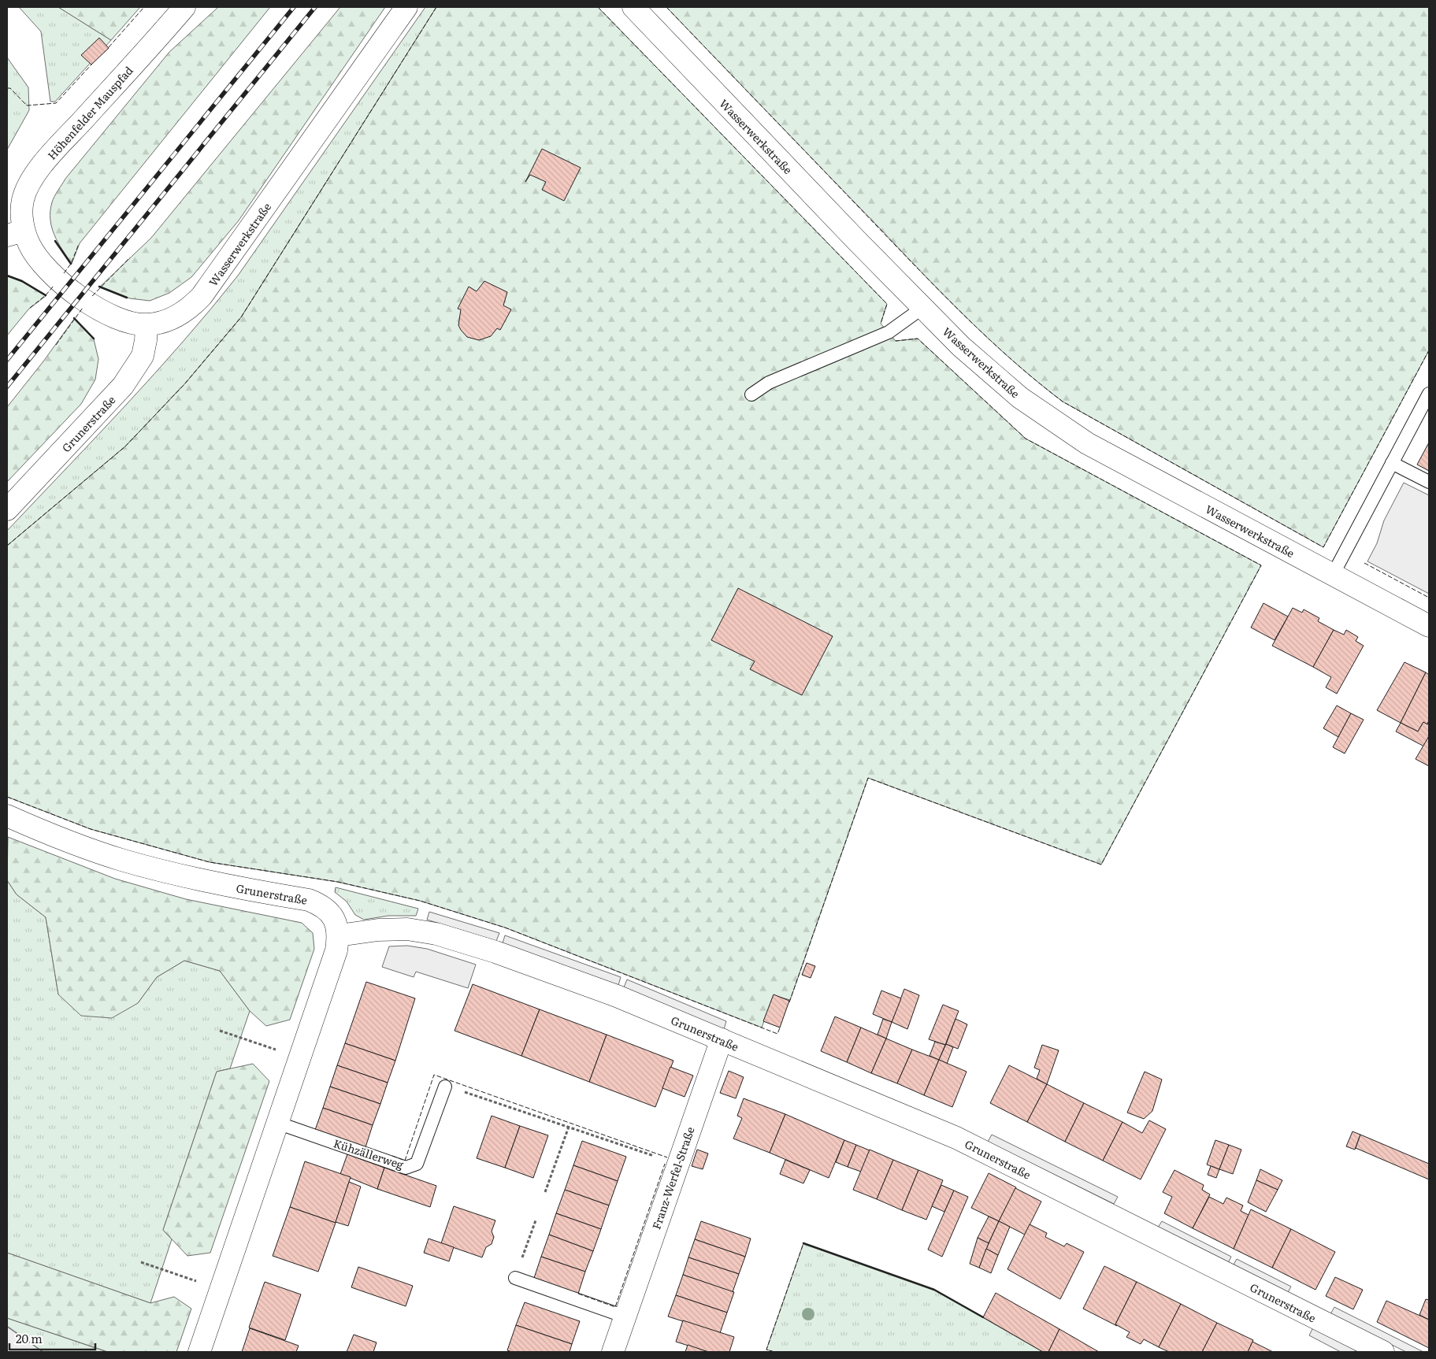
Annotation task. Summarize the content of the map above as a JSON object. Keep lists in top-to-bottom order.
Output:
{
  "streets": {
    "street": [
      "Höhenfelder Mauspfad",
      "Wasserwerkstraße",
      "Grunerstraße",
      "Franz-Werfel-Straße"
    ],
    "lane": ["Kühzällerweg"]
  },
  "crossings": [
    ["Höhenfelder Mauspfad", "Wasserwerkstraße"],
    ["Wasserwerkstraße", "Grunerstraße"],
    ["Grunerstraße", "Franz-Werfel-Straße"]
  ],
  "scale_bar": "20 m"
}
